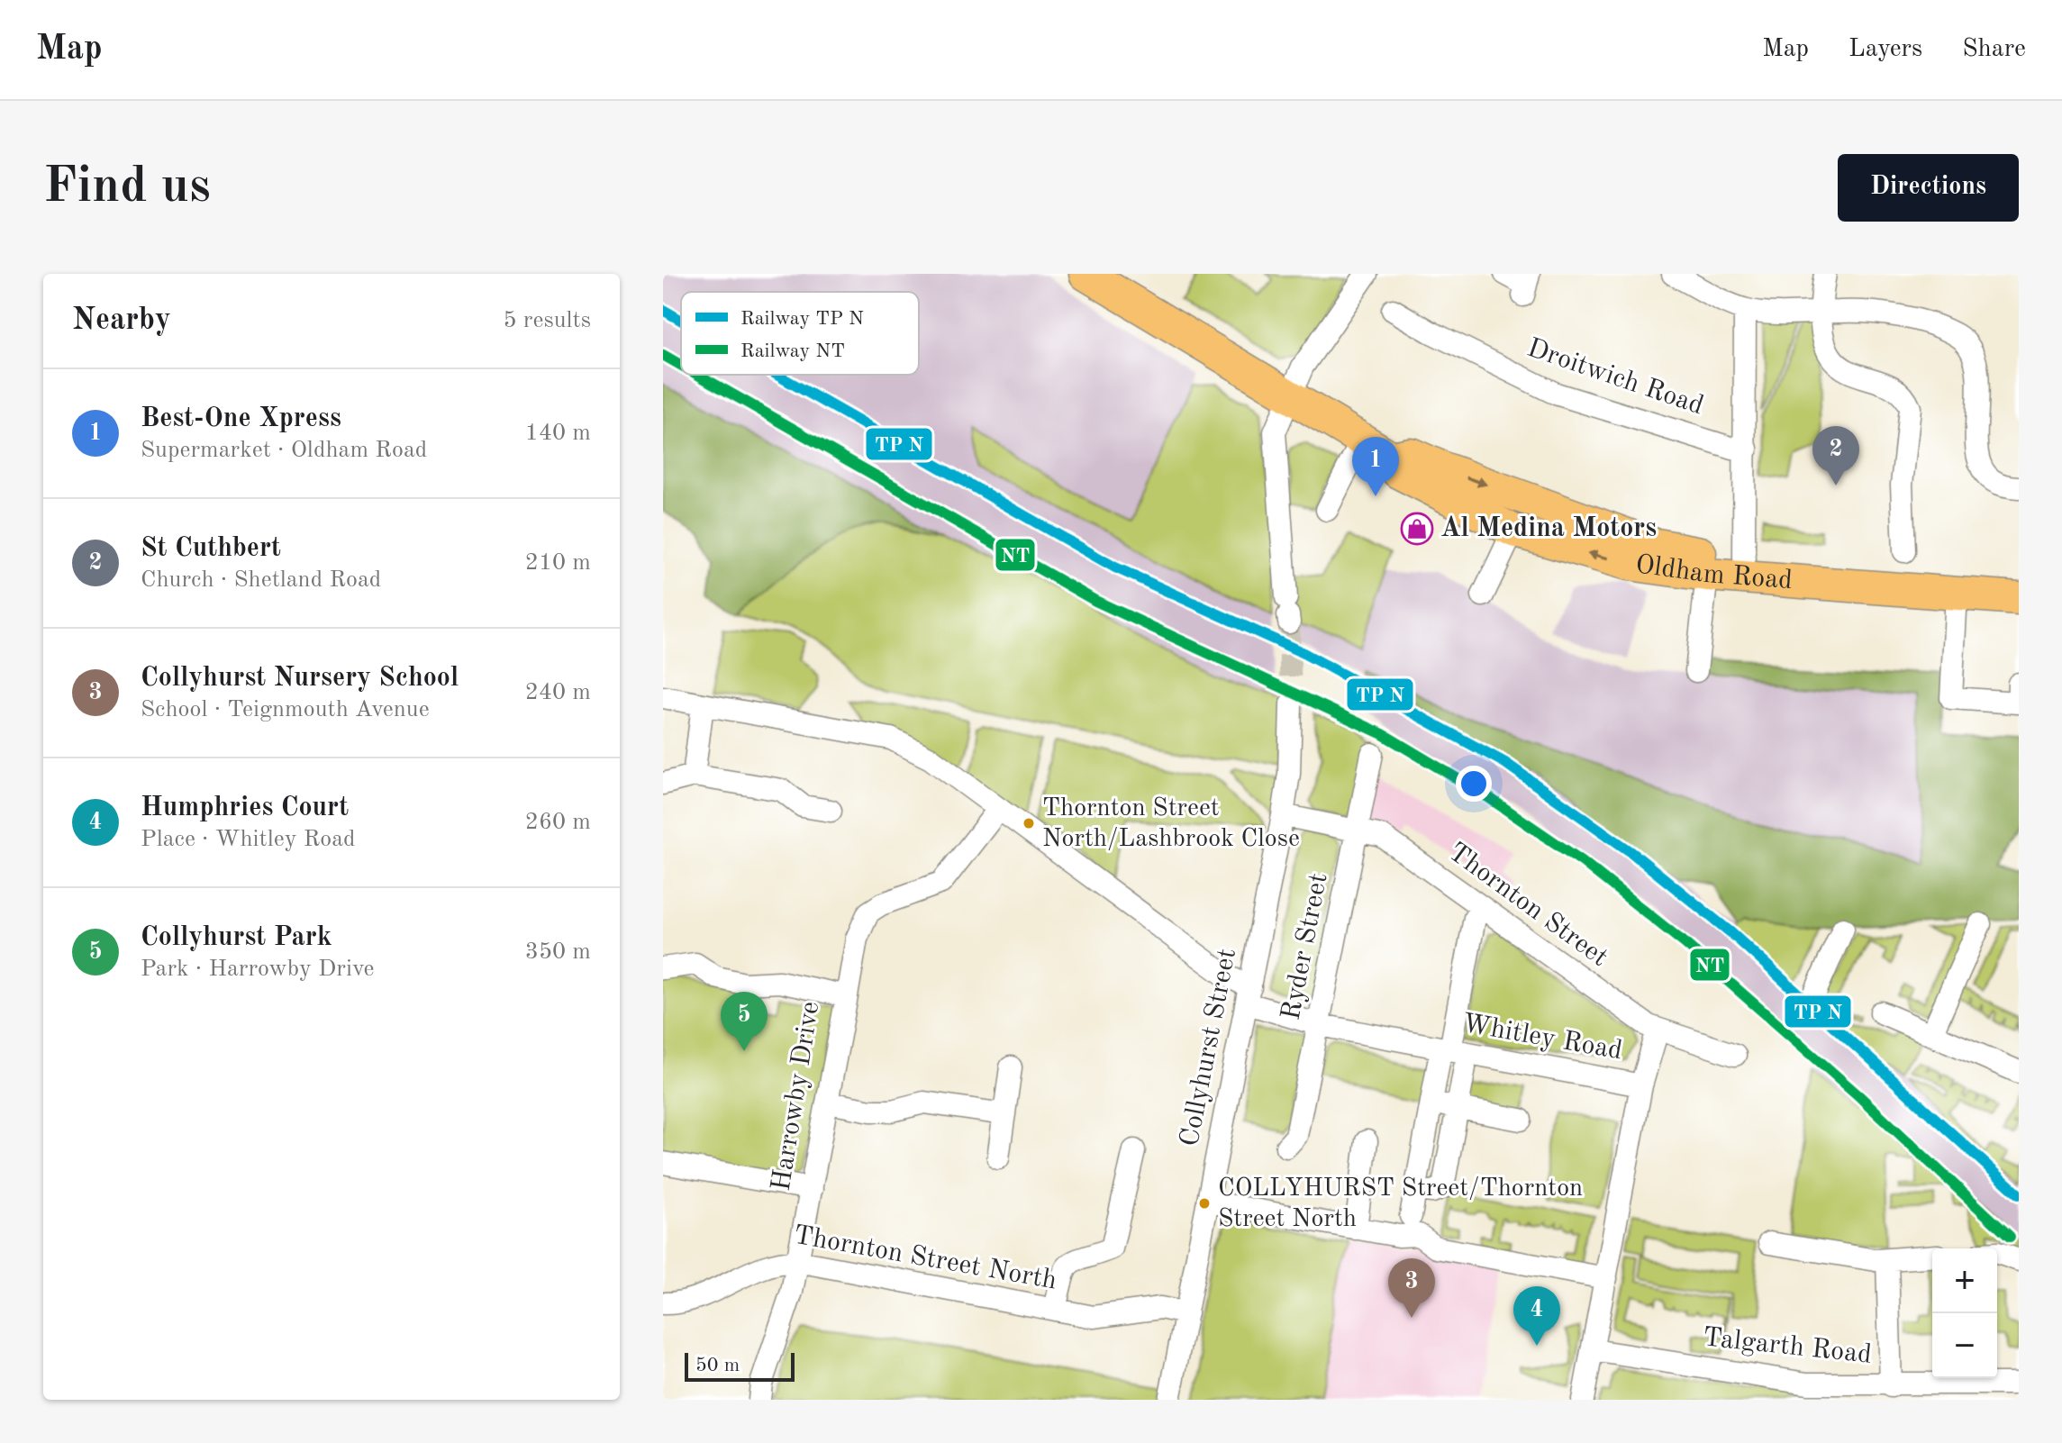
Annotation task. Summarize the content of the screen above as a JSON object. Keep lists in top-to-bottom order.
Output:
{
  "streets": {
    "highway": ["Oldham Road"],
    "street": [
      "Droitwich Road",
      "Thornton Street",
      "Ryder Street",
      "Whitley Road",
      "Collyhurst Street",
      "Harrowby Drive",
      "Thornton Street North",
      "Talgarth Road"
    ]
  },
  "crossings": [
    ["Thornton Street", "Ryder Street"],
    ["Thornton Street", "Collyhurst Street"],
    ["Ryder Street", "Whitley Road"],
    ["Whitley Road", "Collyhurst Street"],
    ["Whitley Road", "Talgarth Road"],
    ["Collyhurst Street", "Thornton Street North"],
    ["Harrowby Drive", "Thornton Street North"]
  ],
  "places": {
    "shop": ["Al Medina Motors"],
    "other": ["Thornton Street North/Lashbrook Close", "COLLYHURST Street/Thornton Street North"]
  },
  "lines": ["rail line NT"],
  "legend": ["Railway TP N", "Railway NT"],
  "scale_bar": "50 m",
  "page": {
    "header": "Map",
    "nav": ["Map", "Layers", "Share"],
    "buttons": "Directions",
    "title": "Find us",
    "heading": ["Nearby", "5 results"],
    "list": [
      {
        "mark": "1",
        "name": "Best-One Xpress",
        "note": "Supermarket · Oldham Road",
        "value": "140 m"
      },
      {
        "mark": "2",
        "name": "St Cuthbert",
        "note": "Church · Shetland Road",
        "value": "210 m"
      },
      {
        "mark": "3",
        "name": "Collyhurst Nursery School",
        "note": "School · Teignmouth Avenue",
        "value": "240 m"
      },
      {
        "mark": "4",
        "name": "Humphries Court",
        "note": "Place · Whitley Road",
        "value": "260 m"
      },
      {
        "mark": "5",
        "name": "Collyhurst Park",
        "note": "Park · Harrowby Drive",
        "value": "350 m"
      }
    ],
    "pins": [
      "2",
      "1",
      "5",
      "3",
      "4"
    ],
    "map_buttons": ["+", "−"],
    "scale": "50 m"
  }
}
